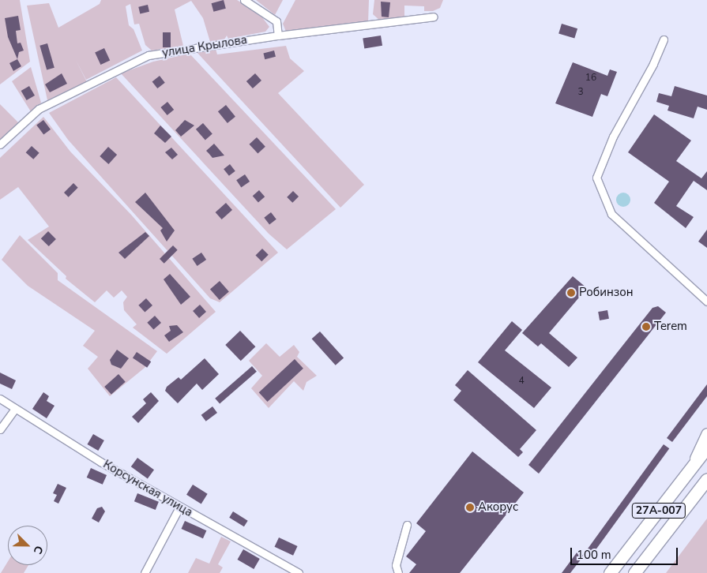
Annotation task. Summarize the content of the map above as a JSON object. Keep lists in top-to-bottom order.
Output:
{
  "streets": {
    "highway": ["27А-007"],
    "street": ["улица Крылова", "Корсунская улица"]
  },
  "places": ["Робинзон", "Terem", "Акорус"],
  "house_numbers": ["16", "3", "4"],
  "scale_bar": "100 m",
  "north": "bottom right"
}
